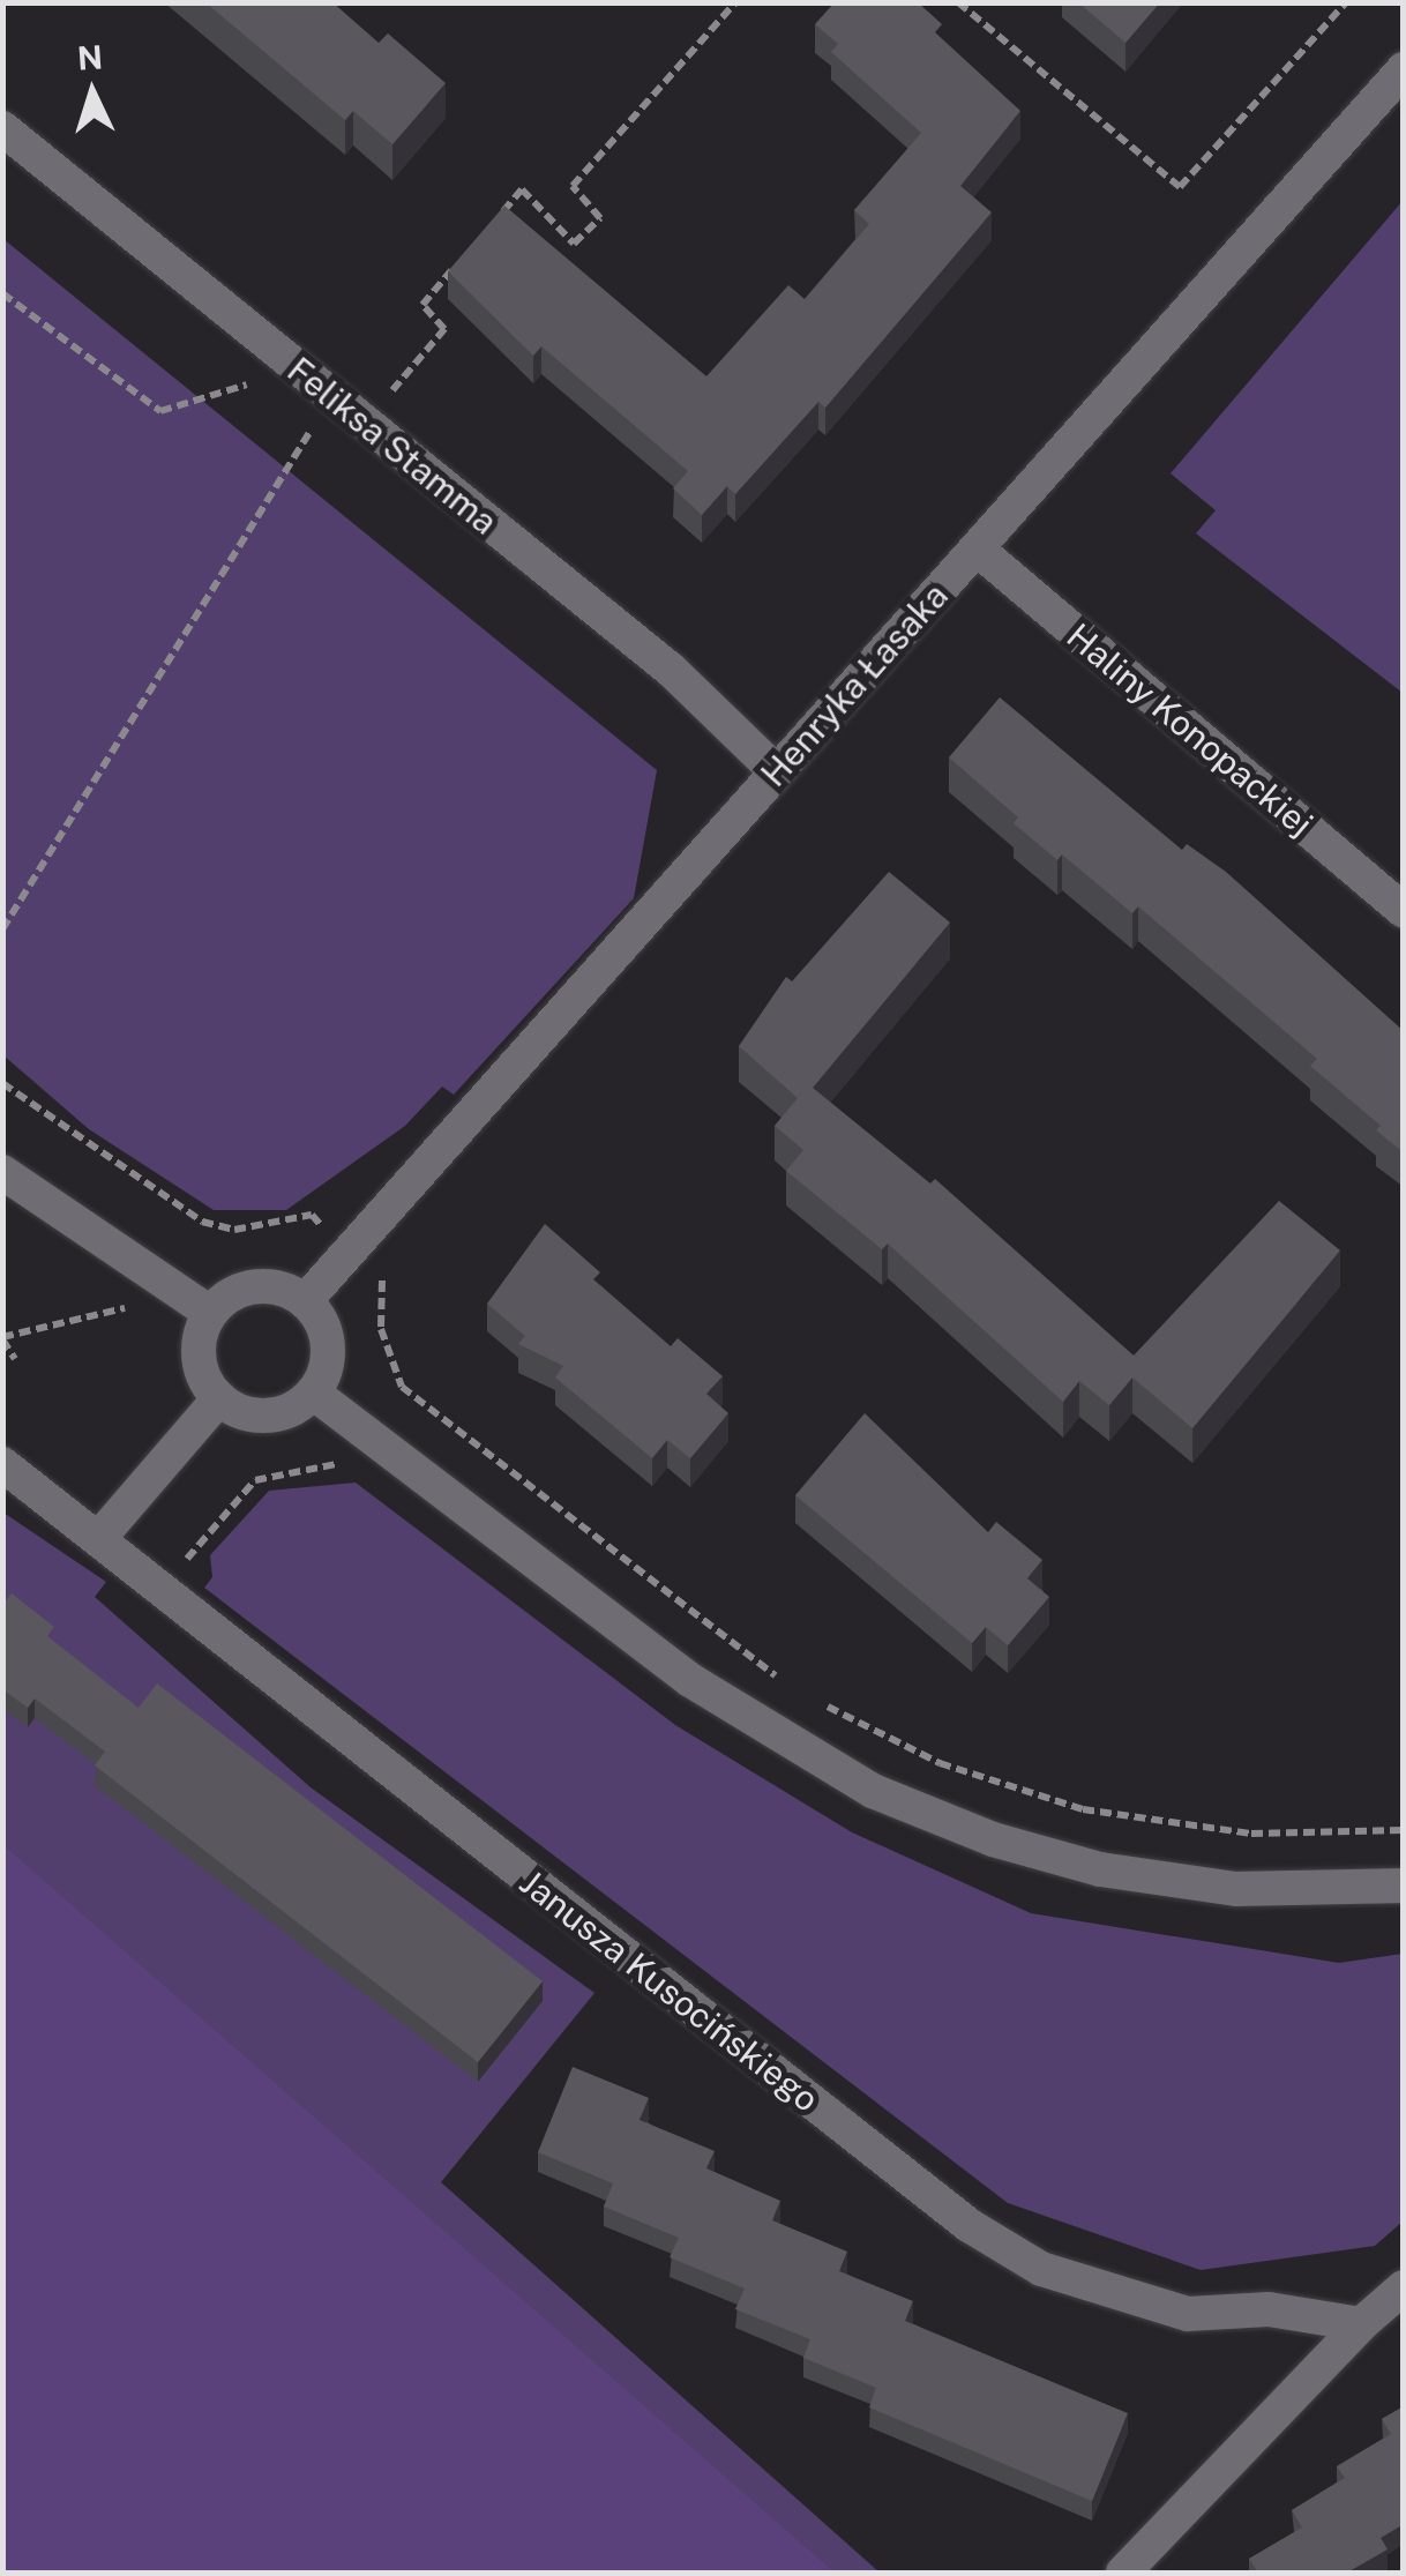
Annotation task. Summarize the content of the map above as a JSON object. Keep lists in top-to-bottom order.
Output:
{
  "streets": {
    "street": [
      "Feliksa Stamma",
      "Henryka Łasaka",
      "Haliny Konopackiej",
      "Janusza Kusocińskiego"
    ]
  },
  "crossings": [
    ["Feliksa Stamma", "Henryka Łasaka"],
    ["Henryka Łasaka", "Haliny Konopackiej"]
  ],
  "north": "top"
}
